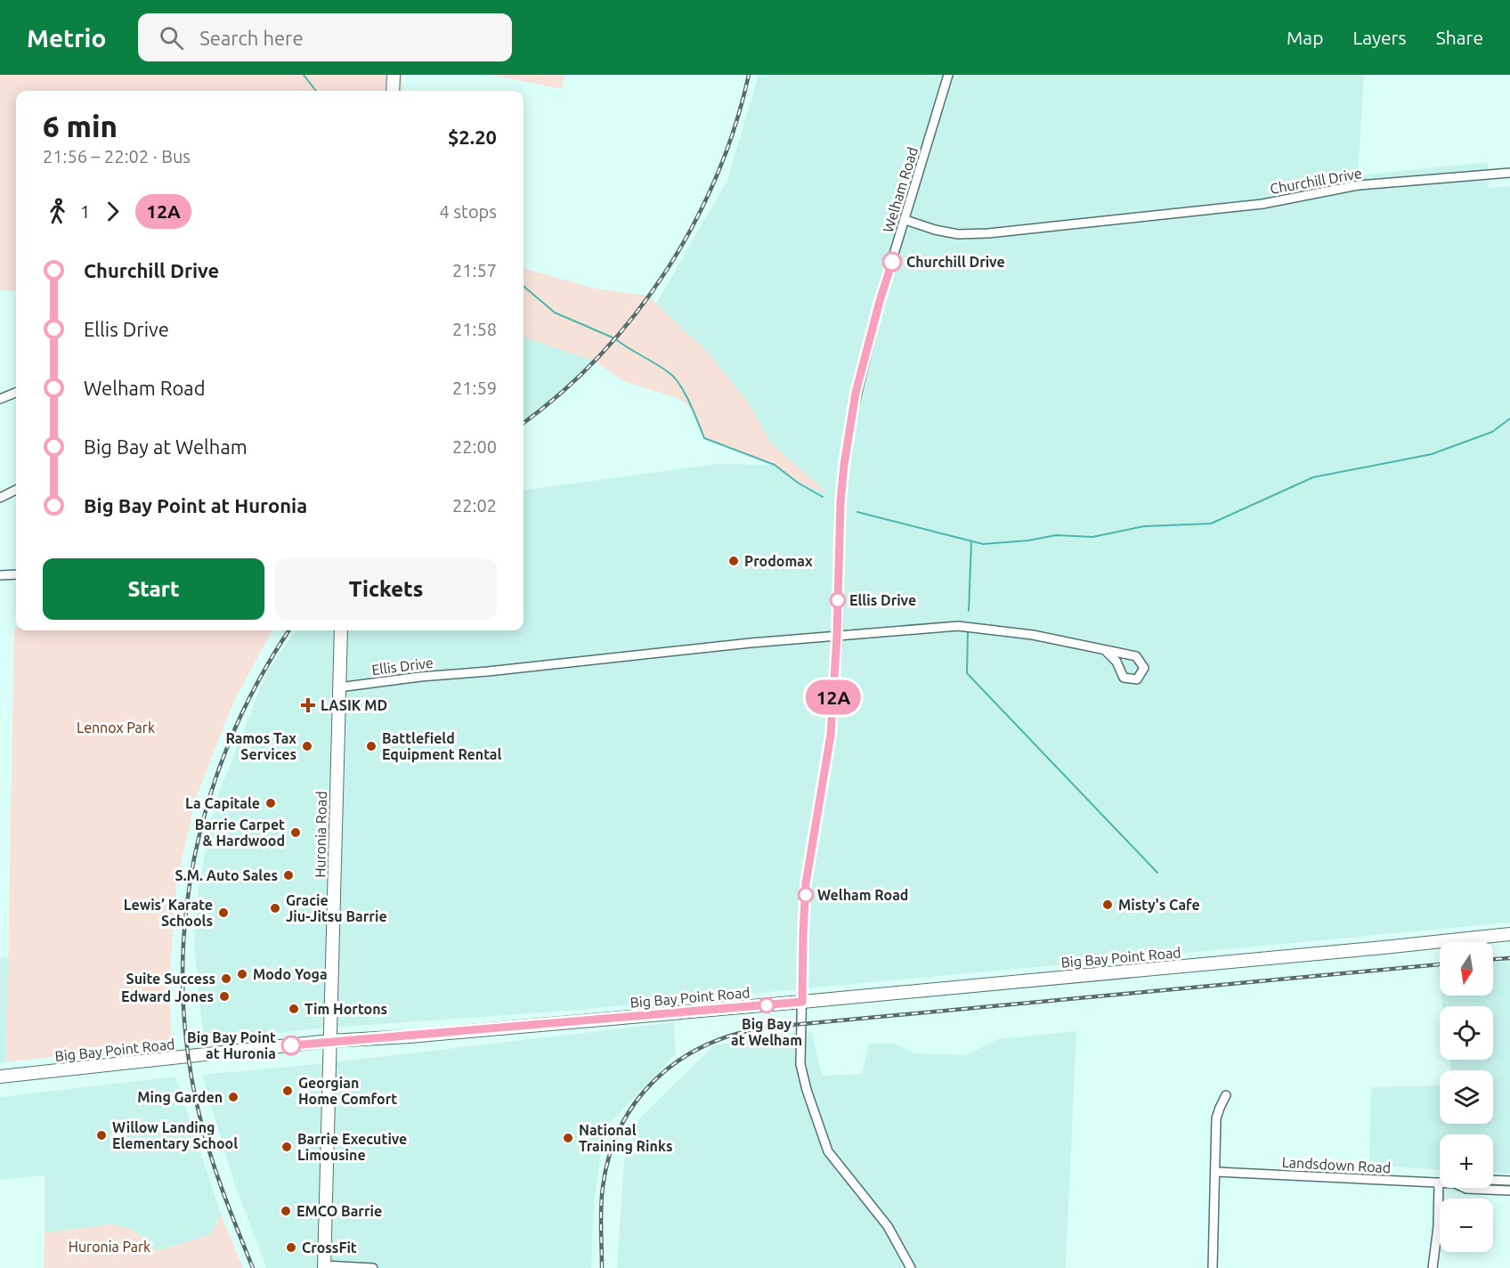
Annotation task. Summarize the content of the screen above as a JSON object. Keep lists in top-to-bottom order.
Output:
{
  "streets": {
    "street": [
      "Churchill Drive",
      "Welham Road",
      "Ellis Drive",
      "Huronia Road",
      "Big Bay Point Road",
      "Landsdown Road"
    ]
  },
  "crossings": [
    ["Churchill Drive", "Welham Road"],
    ["Welham Road", "Ellis Drive"],
    ["Welham Road", "Big Bay Point Road"],
    ["Ellis Drive", "Huronia Road"],
    ["Huronia Road", "Big Bay Point Road"]
  ],
  "parks": ["Lennox Park", "Huronia Park"],
  "places": {
    "other": [
      "Churchill Drive",
      "Prodomax",
      "Ellis Drive",
      "Ramos Tax Services",
      "Battlefield Equipment Rental",
      "La Capitale",
      "Barrie Carpet & Hardwood",
      "S.M. Auto Sales",
      "Welham Road",
      "Misty's Cafe",
      "Gracie Jiu-Jitsu Barrie",
      "Lewis’ Karate Schools",
      "Modo Yoga",
      "Suite Success",
      "Edward Jones",
      "Big Bay at Welham",
      "Tim Hortons",
      "Big Bay Point at Huronia",
      "Georgian Home Comfort",
      "Ming Garden",
      "Willow Landing Elementary School",
      "National Training Rinks",
      "Barrie Executive Limousine",
      "EMCO Barrie",
      "CrossFit"
    ],
    "health": ["LASIK MD"]
  },
  "lines": ["bus line 12A"],
  "north": "bottom",
  "page": {
    "header": "Metrio",
    "search": "Search here",
    "nav": ["Map", "Layers", "Share"],
    "on_map": "12A",
    "heading": ["6 min", "21:56 – 22:02 · Bus", "$2.20"],
    "legs": ["1", "12A", "4 stops"],
    "list": [
      {
        "name": "Churchill Drive",
        "value": "21:57"
      },
      {
        "name": "Ellis Drive",
        "value": "21:58"
      },
      {
        "name": "Welham Road",
        "value": "21:59"
      },
      {
        "name": "Big Bay at Welham",
        "value": "22:00"
      },
      {
        "name": "Big Bay Point at Huronia",
        "value": "22:02"
      }
    ],
    "buttons": ["Start", "Tickets"],
    "map_buttons": ["+", "−"]
  }
}
